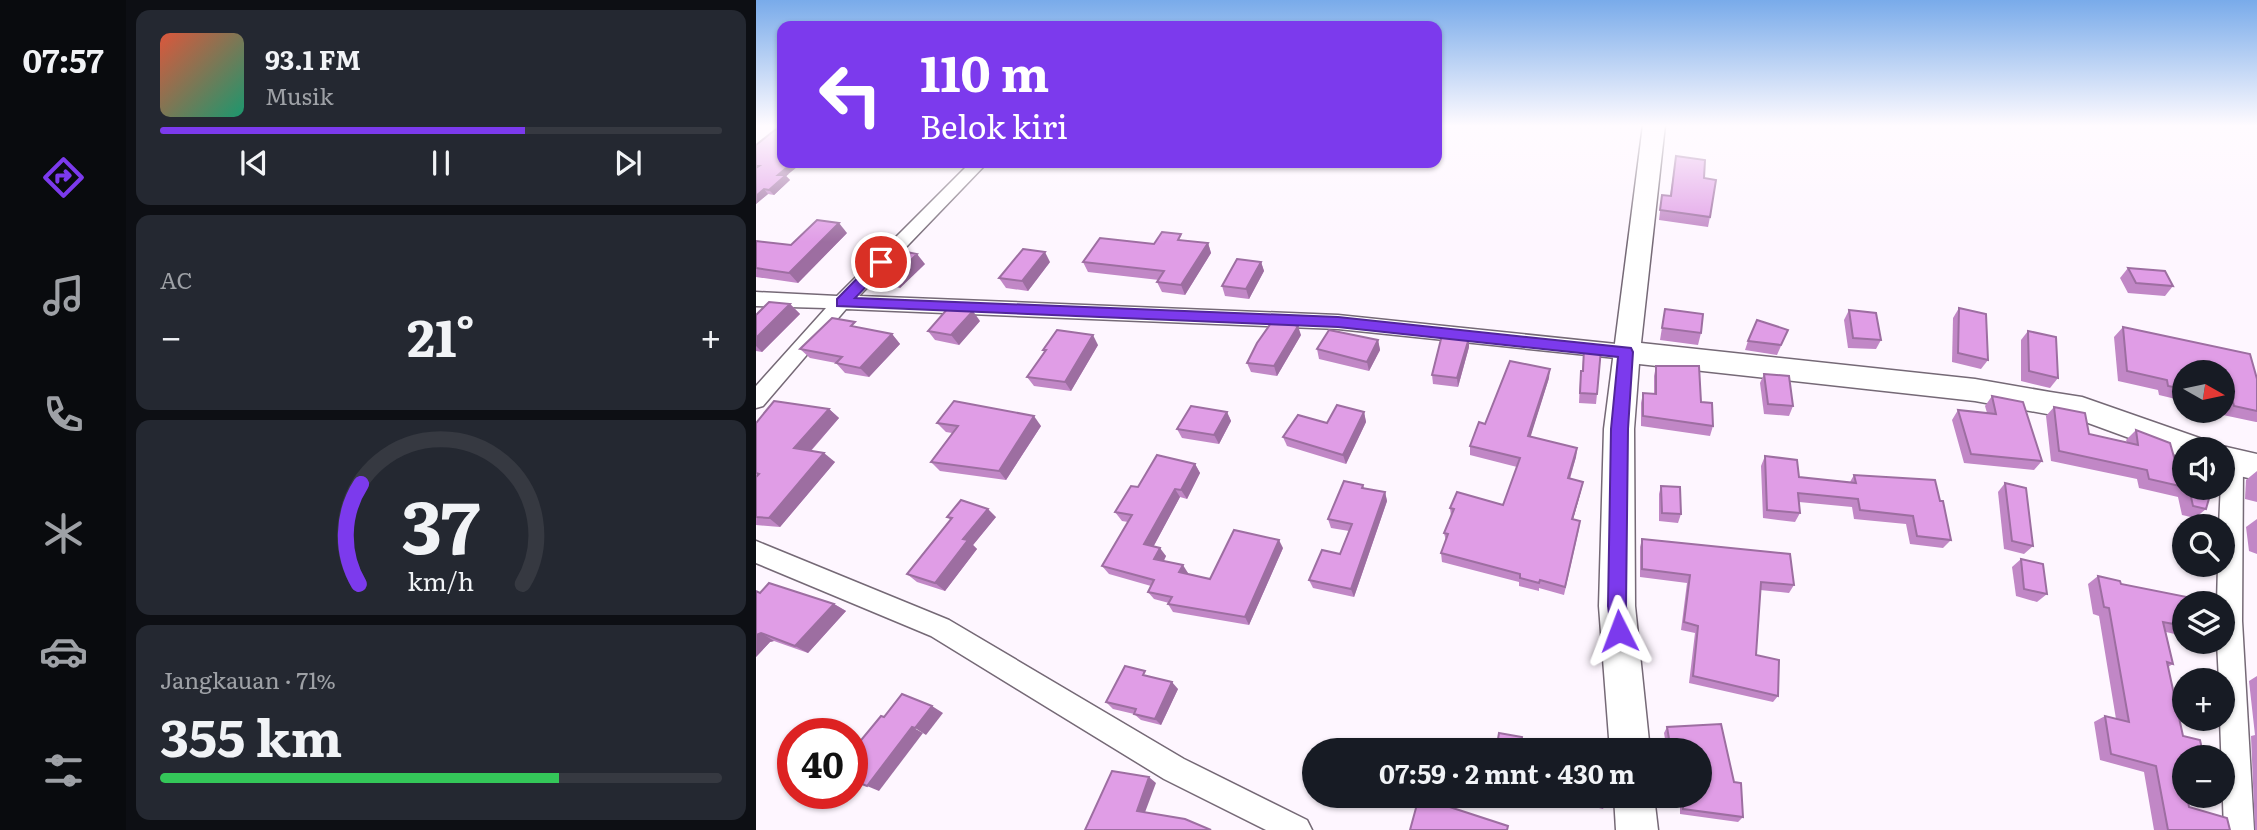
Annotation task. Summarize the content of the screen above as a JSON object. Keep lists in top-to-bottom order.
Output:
{
  "north": "right",
  "page": {
    "tabs": "07:57",
    "turn": ["110 m", "Belok kiri"],
    "song": ["93.1 FM", "Musik"],
    "tile": [
      "AC",
      ["Jangkauan · 71%", "355 km"]
    ],
    "heat": ["−", "21°", "+"],
    "map_buttons": ["+", "−"],
    "limit": "40",
    "trip": "07:59 · 2 mnt · 430 m",
    "gauge": ["37", "km/h"]
  }
}
